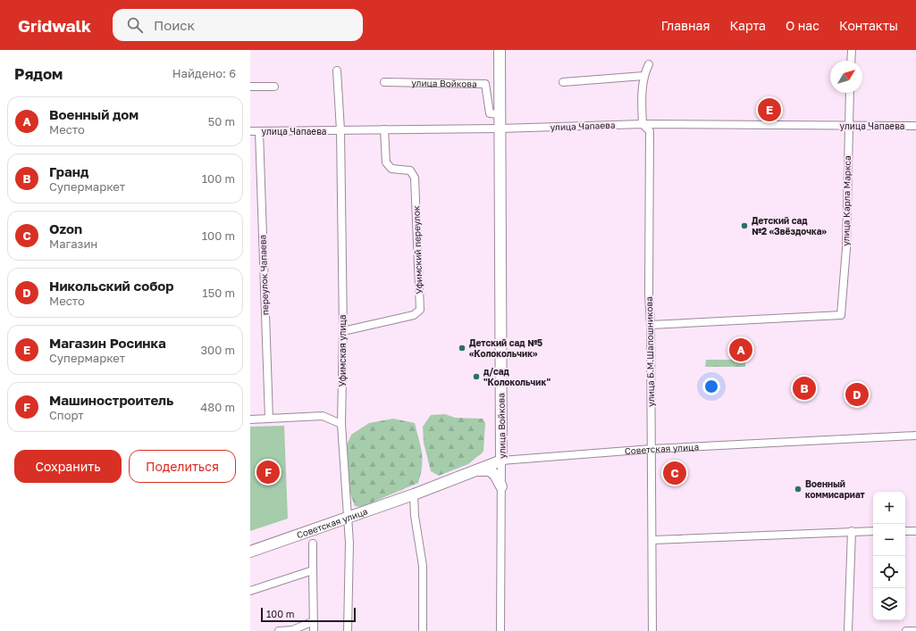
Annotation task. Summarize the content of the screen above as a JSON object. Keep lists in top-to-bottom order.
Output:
{
  "streets": {
    "main road": ["улица Войкова", "Советская улица"],
    "street": [
      "улица Чапаева",
      "улица Карла Маркса",
      "Уфимский переулок",
      "переулок Чапаева",
      "Уфимская улица",
      "улица Б.М.Шапошникова"
    ]
  },
  "crossings": [
    ["улица Войкова", "улица Чапаева"],
    ["улица Войкова", "Советская улица"],
    ["улица Чапаева", "улица Карла Маркса"],
    ["улица Чапаева", "Уфимский переулок"],
    ["улица Чапаева", "переулок Чапаева"],
    ["улица Чапаева", "Уфимская улица"],
    ["улица Чапаева", "улица Б.М.Шапошникова"],
    ["улица Карла Маркса", "улица Б.М.Шапошникова"],
    ["Уфимский переулок", "Уфимская улица"],
    ["Уфимская улица", "Советская улица"],
    ["улица Б.М.Шапошникова", "Советская улица"]
  ],
  "places": [
    "Детский сад №2 «Звёздочка»",
    "Детский сад №5 «Колокольчик»",
    "д/сад \"Колокольчик\"",
    "Военный коммисариат"
  ],
  "scale_bar": "100 m",
  "north": "top right",
  "page": {
    "header": "Gridwalk",
    "search": "Поиск",
    "nav": [
      "Главная",
      "Карта",
      "О нас",
      "Контакты"
    ],
    "heading": ["Рядом", "Найдено: 6"],
    "list": [
      {
        "mark": "A",
        "name": "Военный дом",
        "note": "Место",
        "value": "50 m"
      },
      {
        "mark": "B",
        "name": "Гранд",
        "note": "Супермаркет",
        "value": "100 m"
      },
      {
        "mark": "C",
        "name": "Ozon",
        "note": "Магазин",
        "value": "100 m"
      },
      {
        "mark": "D",
        "name": "Никольский собор",
        "note": "Место",
        "value": "150 m"
      },
      {
        "mark": "E",
        "name": "Магазин Росинка",
        "note": "Супермаркет",
        "value": "300 m"
      },
      {
        "mark": "F",
        "name": "Машиностроитель",
        "note": "Спорт",
        "value": "480 m"
      }
    ],
    "pins": [
      "E",
      "A",
      "B",
      "D",
      "F",
      "C"
    ],
    "buttons": ["Сохранить", "Поделиться"],
    "map_buttons": ["+", "−"],
    "scale": "100 m"
  }
}
